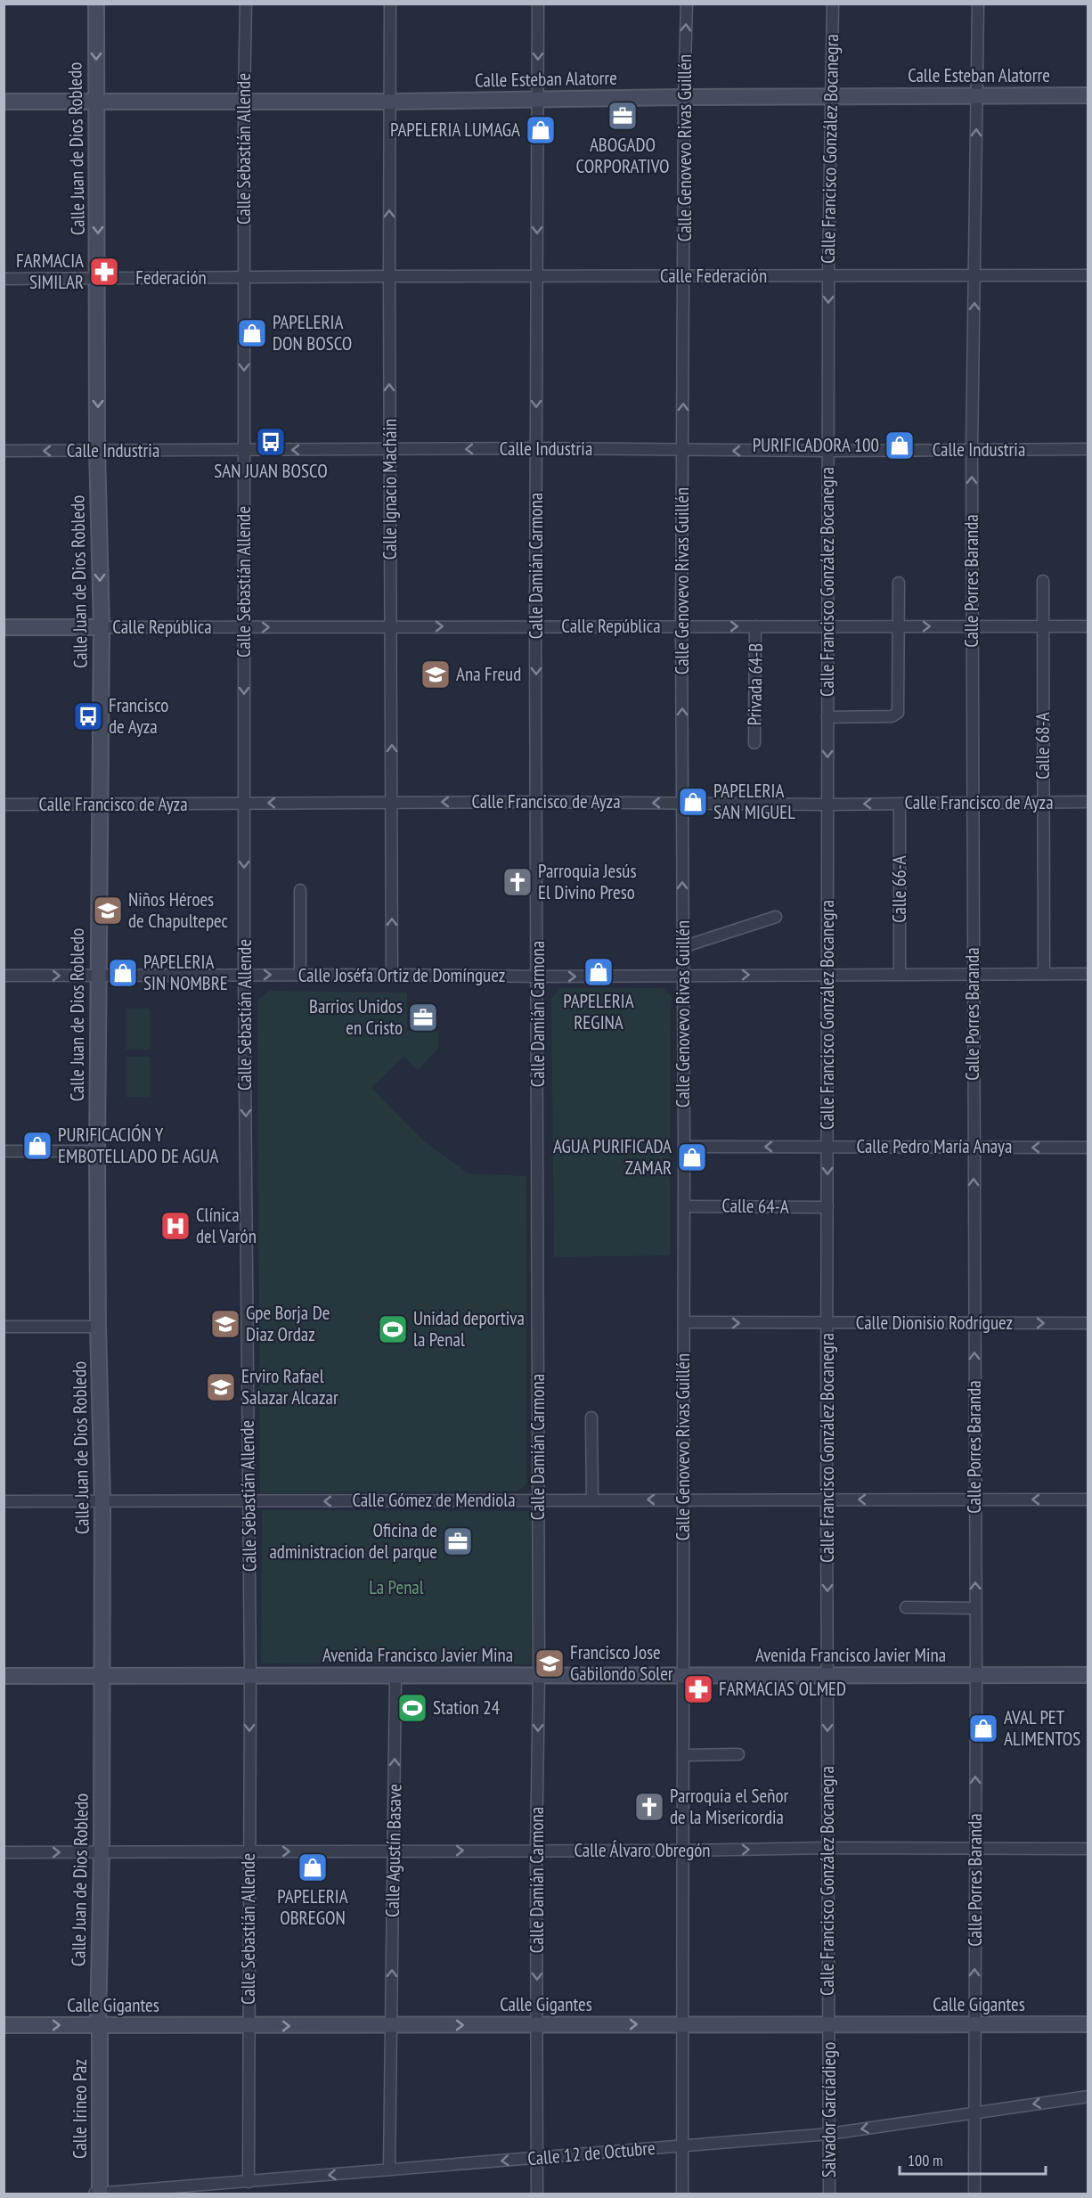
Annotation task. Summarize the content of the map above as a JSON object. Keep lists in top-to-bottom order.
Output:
{
  "streets": {
    "street": [
      "Calle Esteban Alatorre",
      "Calle Genovevo Rivas Guillén",
      "Calle Juan de Dios Robledo",
      "Calle Sebastián Allende",
      "Calle Francisco González Bocanegra",
      "Calle Federación",
      "Federación",
      "Calle Industria",
      "Calle Ignacio Macháin",
      "Calle Damián Carmona",
      "Calle Porres Baranda",
      "Calle República",
      "Privada 64-B",
      "Calle 68-A",
      "Calle Francisco de Ayza",
      "Calle 66-A",
      "Calle Joséfa Ortiz de Domínguez",
      "Calle Pedro María Anaya",
      "Calle 64-A",
      "Calle Dionisio Rodríguez",
      "Calle Gómez de Mendiola",
      "Avenida Francisco Javier Mina",
      "Calle Agustín Basave",
      "Calle Álvaro Obregón",
      "Calle Gigantes",
      "Calle Irineo Paz",
      "Salvador Garcíadiego",
      "Calle 12 de Octubre"
    ]
  },
  "crossings": [
    ["Calle Esteban Alatorre", "Calle Genovevo Rivas Guillén"],
    ["Calle Esteban Alatorre", "Calle Juan de Dios Robledo"],
    ["Calle Esteban Alatorre", "Calle Sebastián Allende"],
    ["Calle Esteban Alatorre", "Calle Francisco González Bocanegra"],
    ["Calle Esteban Alatorre", "Calle Ignacio Macháin"],
    ["Calle Esteban Alatorre", "Calle Damián Carmona"],
    ["Calle Esteban Alatorre", "Calle Porres Baranda"],
    ["Calle Genovevo Rivas Guillén", "Calle Federación"],
    ["Calle Genovevo Rivas Guillén", "Calle Industria"],
    ["Calle Genovevo Rivas Guillén", "Calle República"],
    ["Calle Genovevo Rivas Guillén", "Calle Francisco de Ayza"],
    ["Calle Genovevo Rivas Guillén", "Calle Joséfa Ortiz de Domínguez"],
    ["Calle Genovevo Rivas Guillén", "Calle Pedro María Anaya"],
    ["Calle Genovevo Rivas Guillén", "Calle 64-A"],
    ["Calle Genovevo Rivas Guillén", "Calle Dionisio Rodríguez"],
    ["Calle Genovevo Rivas Guillén", "Calle Gómez de Mendiola"],
    ["Calle Genovevo Rivas Guillén", "Avenida Francisco Javier Mina"],
    ["Calle Genovevo Rivas Guillén", "Calle Álvaro Obregón"],
    ["Calle Genovevo Rivas Guillén", "Calle Gigantes"],
    ["Calle Genovevo Rivas Guillén", "Calle 12 de Octubre"],
    ["Calle Juan de Dios Robledo", "Federación"],
    ["Calle Juan de Dios Robledo", "Calle Industria"],
    ["Calle Juan de Dios Robledo", "Calle República"],
    ["Calle Juan de Dios Robledo", "Calle Francisco de Ayza"],
    ["Calle Juan de Dios Robledo", "Calle Joséfa Ortiz de Domínguez"],
    ["Calle Juan de Dios Robledo", "Calle Gómez de Mendiola"],
    ["Calle Juan de Dios Robledo", "Avenida Francisco Javier Mina"],
    ["Calle Juan de Dios Robledo", "Calle Álvaro Obregón"],
    ["Calle Juan de Dios Robledo", "Calle Gigantes"],
    ["Calle Juan de Dios Robledo", "Calle Irineo Paz"],
    ["Calle Sebastián Allende", "Federación"],
    ["Calle Sebastián Allende", "Calle Industria"],
    ["Calle Sebastián Allende", "Calle República"],
    ["Calle Sebastián Allende", "Calle Francisco de Ayza"],
    ["Calle Sebastián Allende", "Calle Joséfa Ortiz de Domínguez"],
    ["Calle Sebastián Allende", "Calle Gómez de Mendiola"],
    ["Calle Sebastián Allende", "Avenida Francisco Javier Mina"],
    ["Calle Sebastián Allende", "Calle Álvaro Obregón"],
    ["Calle Sebastián Allende", "Calle Gigantes"],
    ["Calle Sebastián Allende", "Calle 12 de Octubre"],
    ["Calle Francisco González Bocanegra", "Calle Federación"],
    ["Calle Francisco González Bocanegra", "Calle Industria"],
    ["Calle Francisco González Bocanegra", "Calle República"],
    ["Calle Francisco González Bocanegra", "Calle Francisco de Ayza"],
    ["Calle Francisco González Bocanegra", "Calle Joséfa Ortiz de Domínguez"],
    ["Calle Francisco González Bocanegra", "Calle Pedro María Anaya"],
    ["Calle Francisco González Bocanegra", "Calle 64-A"],
    ["Calle Francisco González Bocanegra", "Calle Dionisio Rodríguez"],
    ["Calle Francisco González Bocanegra", "Calle Gómez de Mendiola"],
    ["Calle Francisco González Bocanegra", "Avenida Francisco Javier Mina"],
    ["Calle Francisco González Bocanegra", "Calle Álvaro Obregón"],
    ["Calle Francisco González Bocanegra", "Calle Gigantes"],
    ["Calle Francisco González Bocanegra", "Salvador Garcíadiego"],
    ["Calle Federación", "Federación"],
    ["Calle Federación", "Calle Ignacio Macháin"],
    ["Calle Federación", "Calle Damián Carmona"],
    ["Calle Federación", "Calle Porres Baranda"],
    ["Calle Industria", "Calle Ignacio Macháin"],
    ["Calle Industria", "Calle Damián Carmona"],
    ["Calle Industria", "Calle Porres Baranda"],
    ["Calle Ignacio Macháin", "Calle República"],
    ["Calle Ignacio Macháin", "Calle Francisco de Ayza"],
    ["Calle Ignacio Macháin", "Calle Joséfa Ortiz de Domínguez"],
    ["Calle Damián Carmona", "Calle República"],
    ["Calle Damián Carmona", "Calle Francisco de Ayza"],
    ["Calle Damián Carmona", "Calle Joséfa Ortiz de Domínguez"],
    ["Calle Damián Carmona", "Calle Gómez de Mendiola"],
    ["Calle Damián Carmona", "Avenida Francisco Javier Mina"],
    ["Calle Damián Carmona", "Calle Álvaro Obregón"],
    ["Calle Damián Carmona", "Calle Gigantes"],
    ["Calle Damián Carmona", "Calle 12 de Octubre"],
    ["Calle Porres Baranda", "Calle República"],
    ["Calle Porres Baranda", "Calle Francisco de Ayza"],
    ["Calle Porres Baranda", "Calle Joséfa Ortiz de Domínguez"],
    ["Calle Porres Baranda", "Calle Pedro María Anaya"],
    ["Calle Porres Baranda", "Calle Dionisio Rodríguez"],
    ["Calle Porres Baranda", "Calle Gómez de Mendiola"],
    ["Calle Porres Baranda", "Avenida Francisco Javier Mina"],
    ["Calle Porres Baranda", "Calle Álvaro Obregón"],
    ["Calle Porres Baranda", "Calle Gigantes"],
    ["Calle Porres Baranda", "Calle 12 de Octubre"],
    ["Calle República", "Privada 64-B"],
    ["Calle República", "Calle 68-A"],
    ["Calle 68-A", "Calle Francisco de Ayza"],
    ["Calle 68-A", "Calle Joséfa Ortiz de Domínguez"],
    ["Calle Francisco de Ayza", "Calle 66-A"],
    ["Calle 66-A", "Calle Joséfa Ortiz de Domínguez"],
    ["Avenida Francisco Javier Mina", "Calle Agustín Basave"],
    ["Calle Agustín Basave", "Calle Álvaro Obregón"],
    ["Calle Agustín Basave", "Calle Gigantes"],
    ["Calle Agustín Basave", "Calle 12 de Octubre"],
    ["Calle Gigantes", "Calle Irineo Paz"],
    ["Calle Gigantes", "Salvador Garcíadiego"],
    ["Calle Irineo Paz", "Calle 12 de Octubre"],
    ["Salvador Garcíadiego", "Calle 12 de Octubre"]
  ],
  "one_way": [
    "Calle Sebastián Allende",
    "Calle Industria",
    "Calle Ignacio Macháin",
    "Calle Damián Carmona",
    "Calle Porres Baranda",
    "Calle República",
    "Calle Francisco de Ayza",
    "Calle Joséfa Ortiz de Domínguez",
    "Calle Pedro María Anaya",
    "Calle Dionisio Rodríguez",
    "Calle Gómez de Mendiola",
    "Calle Agustín Basave",
    "Calle Álvaro Obregón",
    "Calle Gigantes",
    "Calle 12 de Octubre"
  ],
  "parks": ["La Penal"],
  "places": {
    "office": ["ABOGADO CORPORATIVO", "Barrios Unidos en Cristo", "Oficina de administracion del parque"],
    "shop": [
      "PAPELERIA LUMAGA",
      "PAPELERIA DON BOSCO",
      "PURIFICADORA 100",
      "PAPELERIA SAN MIGUEL",
      "PAPELERIA REGINA",
      "PAPELERIA SIN NOMBRE",
      "PURIFICACIÓN Y EMBOTELLADO DE AGUA",
      "AGUA PURIFICADA ZAMAR",
      "AVAL PET ALIMENTOS",
      "PAPELERIA OBREGON"
    ],
    "pharmacy": ["FARMACIA SIMILAR", "FARMACIAS OLMED"],
    "bus stop": ["SAN JUAN BOSCO", "Francisco de Ayza"],
    "school or university": [
      "Ana Freud",
      "Niños Héroes de Chapultepec",
      "Gpe Borja De Diaz Ordaz",
      "Erviro Rafael Salazar Alcazar",
      "Francisco Jose Gabilondo Soler"
    ],
    "church": ["Parroquia Jesús El Divino Preso", "Parroquia el Señor de la Misericordia"],
    "hospital": ["Clínica del Varón"],
    "sports": ["Unidad deportiva la Penal", "Station 24"]
  },
  "scale_bar": "100 m"
}
